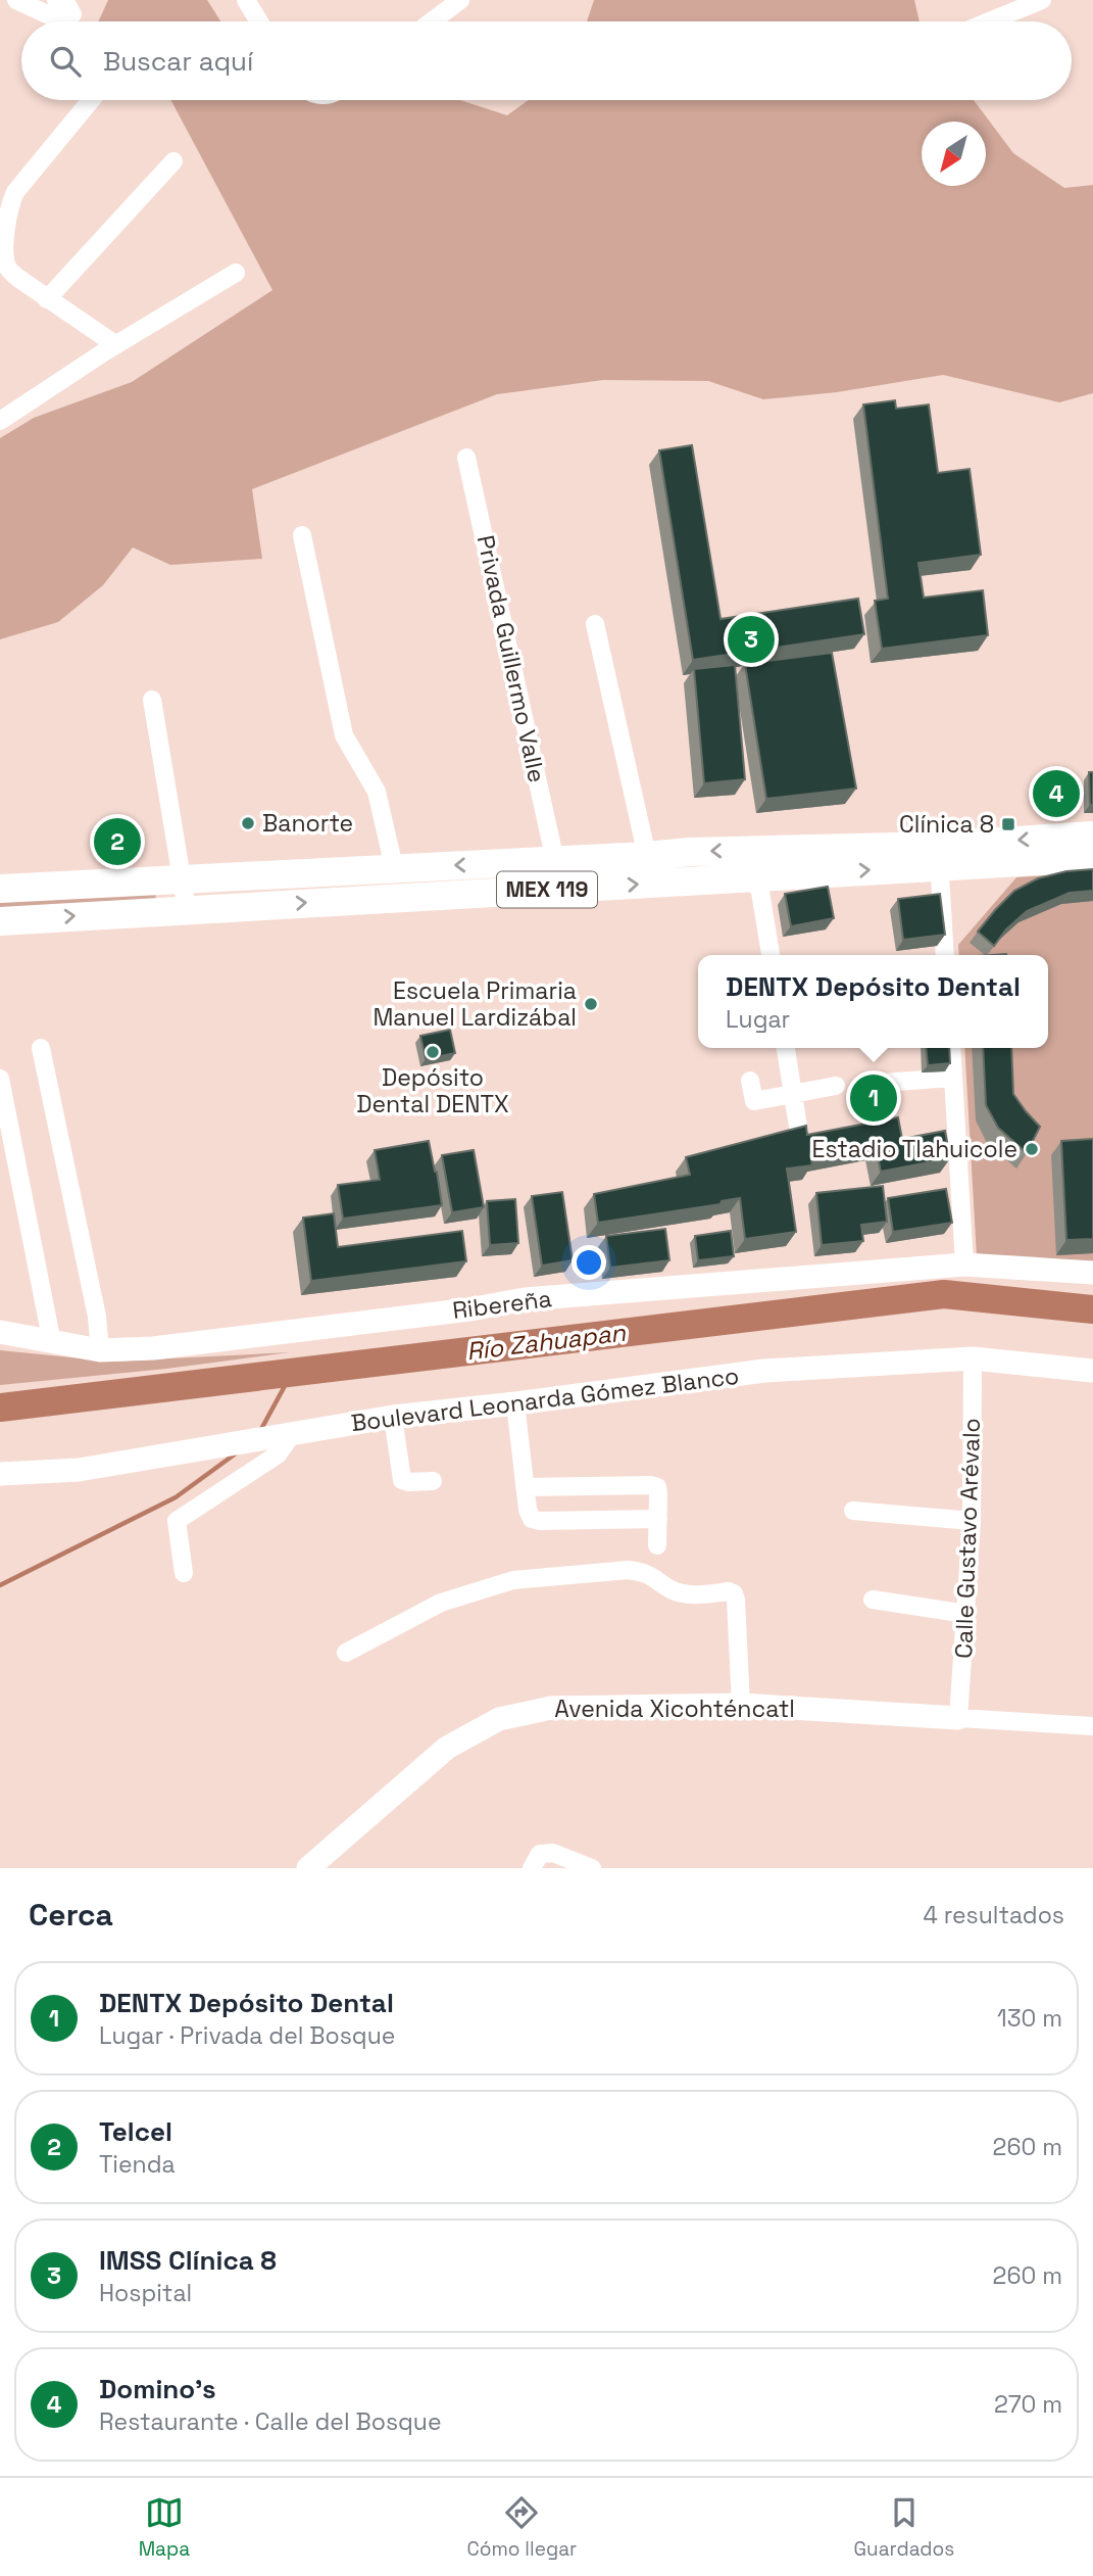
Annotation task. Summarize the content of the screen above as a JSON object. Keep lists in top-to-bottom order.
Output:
{
  "streets": {
    "main road": ["MEX 119"],
    "street": [
      "Privada Guillermo Valle",
      "Ribereña",
      "Boulevard Leonarda Gómez Blanco",
      "Calle Gustavo Arévalo",
      "Avenida Xicohténcatl"
    ]
  },
  "crossings": [
    ["Privada Guillermo Valle", "MEX 119"],
    ["Boulevard Leonarda Gómez Blanco", "Calle Gustavo Arévalo"],
    ["Calle Gustavo Arévalo", "Avenida Xicohténcatl"]
  ],
  "water": ["Río Zahuapan"],
  "places": {
    "other": [
      "Banorte",
      "Escuela Primaria Manuel Lardizábal",
      "Depósito Dental DENTX",
      "Estadio Tlahuicole"
    ],
    "transit": ["Clínica 8"]
  },
  "north": "bottom left",
  "page": {
    "search": "Buscar aquí",
    "pins": [
      "3",
      "4",
      "2",
      "1"
    ],
    "popup": ["DENTX Depósito Dental", "Lugar"],
    "heading": ["Cerca", "4 resultados"],
    "list": [
      {
        "mark": "1",
        "name": "DENTX Depósito Dental",
        "note": "Lugar · Privada del Bosque",
        "value": "130 m"
      },
      {
        "mark": "2",
        "name": "Telcel",
        "note": "Tienda",
        "value": "260 m"
      },
      {
        "mark": "3",
        "name": "IMSS Clínica 8",
        "note": "Hospital",
        "value": "260 m"
      },
      {
        "mark": "4",
        "name": "Domino's",
        "note": "Restaurante · Calle del Bosque",
        "value": "270 m"
      }
    ],
    "nav": ["Mapa", "Cómo llegar", "Guardados"]
  }
}
